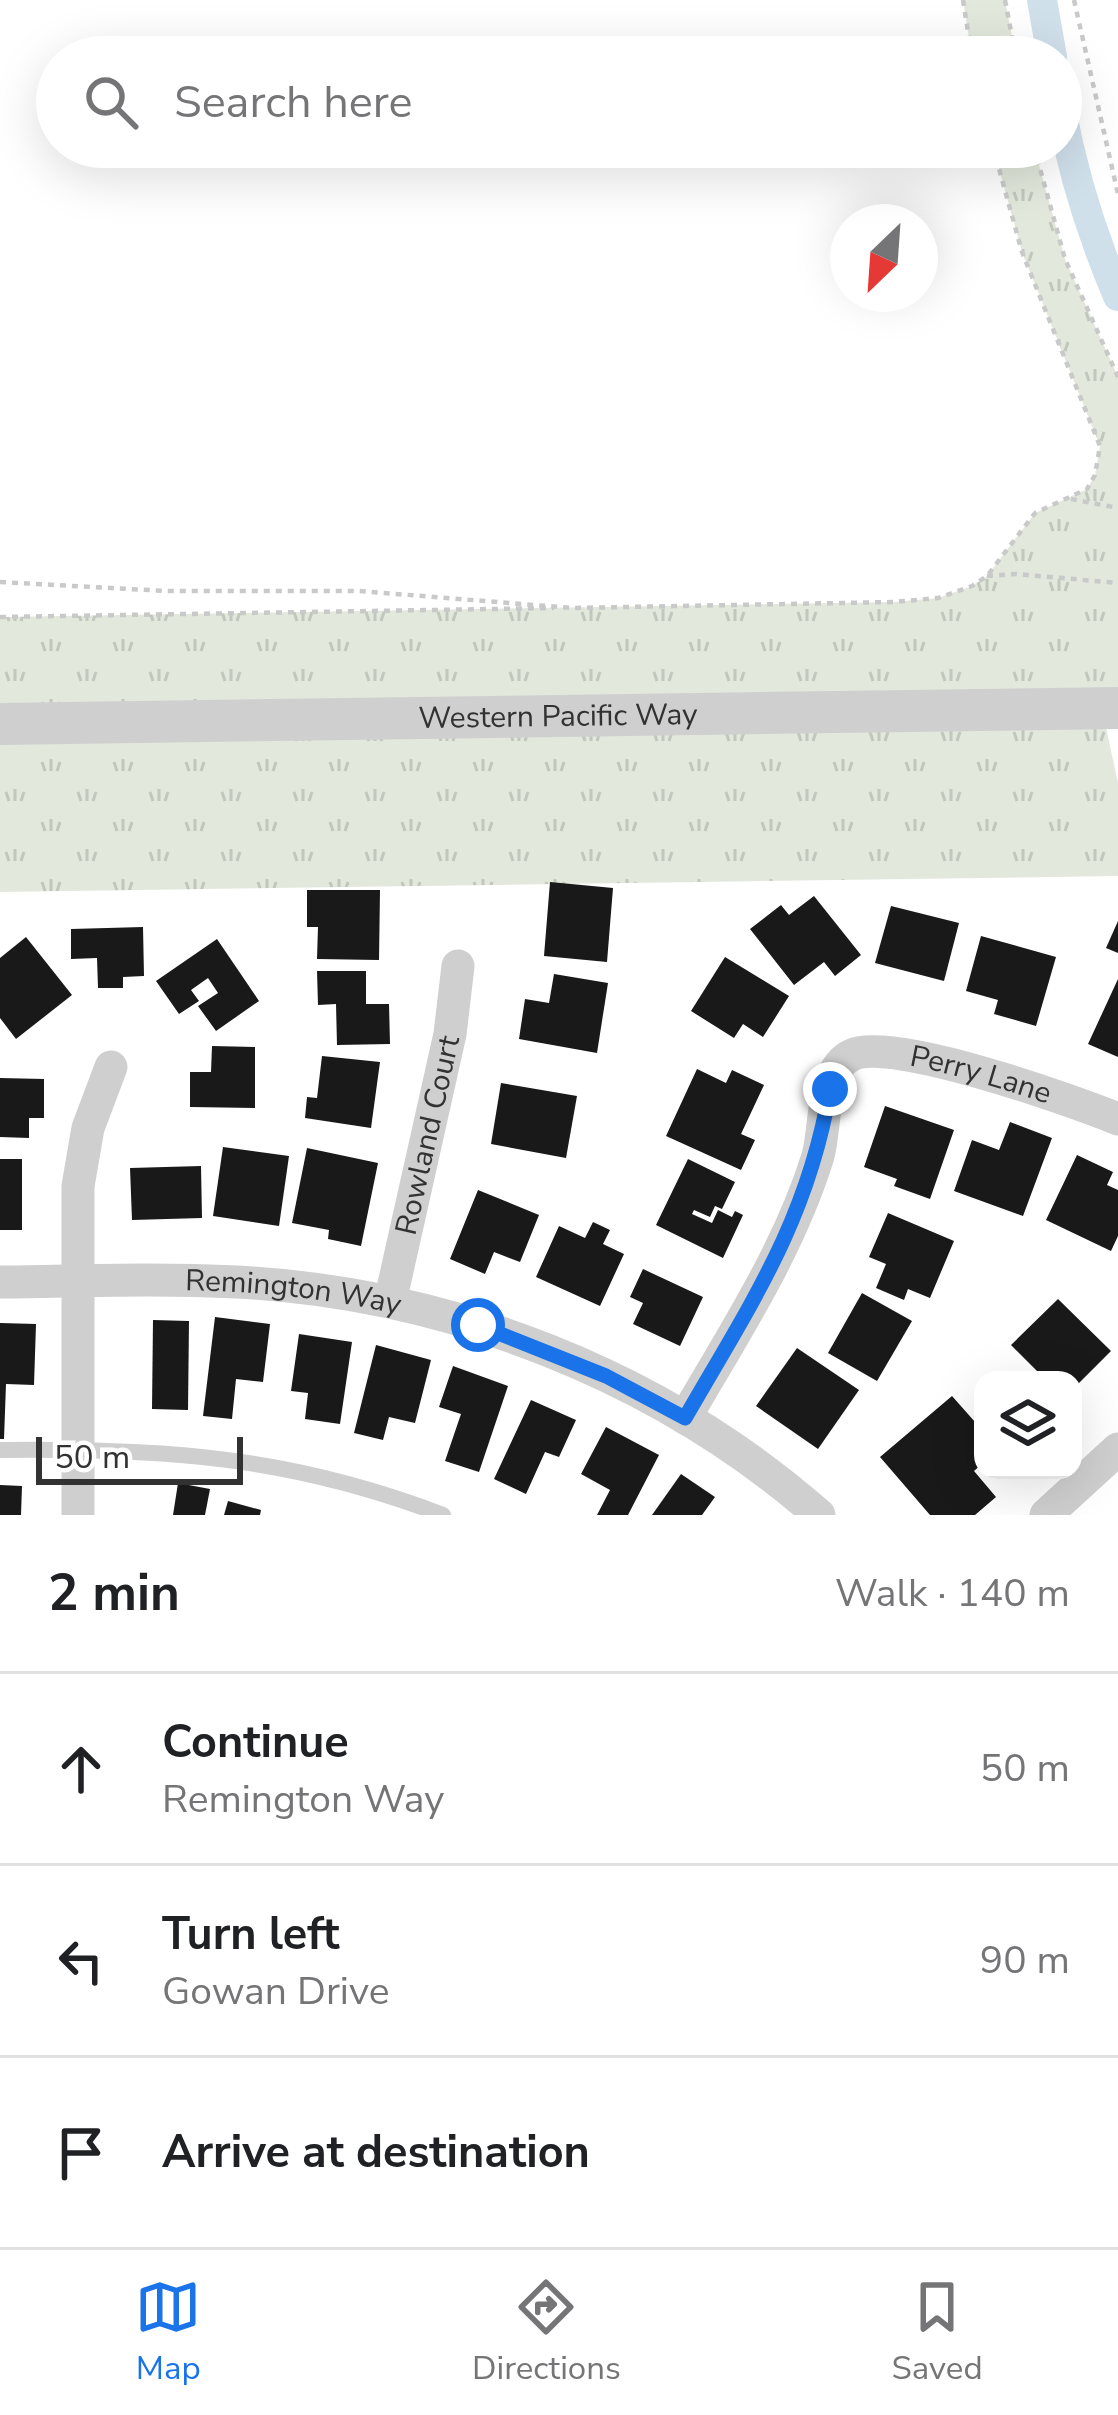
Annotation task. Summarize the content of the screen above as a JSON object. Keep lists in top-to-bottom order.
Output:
{
  "streets": {
    "street": [
      "Western Pacific Way",
      "Perry Lane",
      "Rowland Court",
      "Remington Way"
    ]
  },
  "crossings": [
    ["Perry Lane", "Remington Way"],
    ["Rowland Court", "Remington Way"]
  ],
  "scale_bar": "50 m",
  "north": "bottom left",
  "page": {
    "search": "Search here",
    "scale": "50 m",
    "heading": ["2 min", "Walk · 140 m"],
    "list": [
      ["Continue", "Remington Way", "50 m"],
      ["Turn left", "Gowan Drive", "90 m"],
      "Arrive at destination"
    ],
    "nav": ["Map", "Directions", "Saved"]
  }
}
